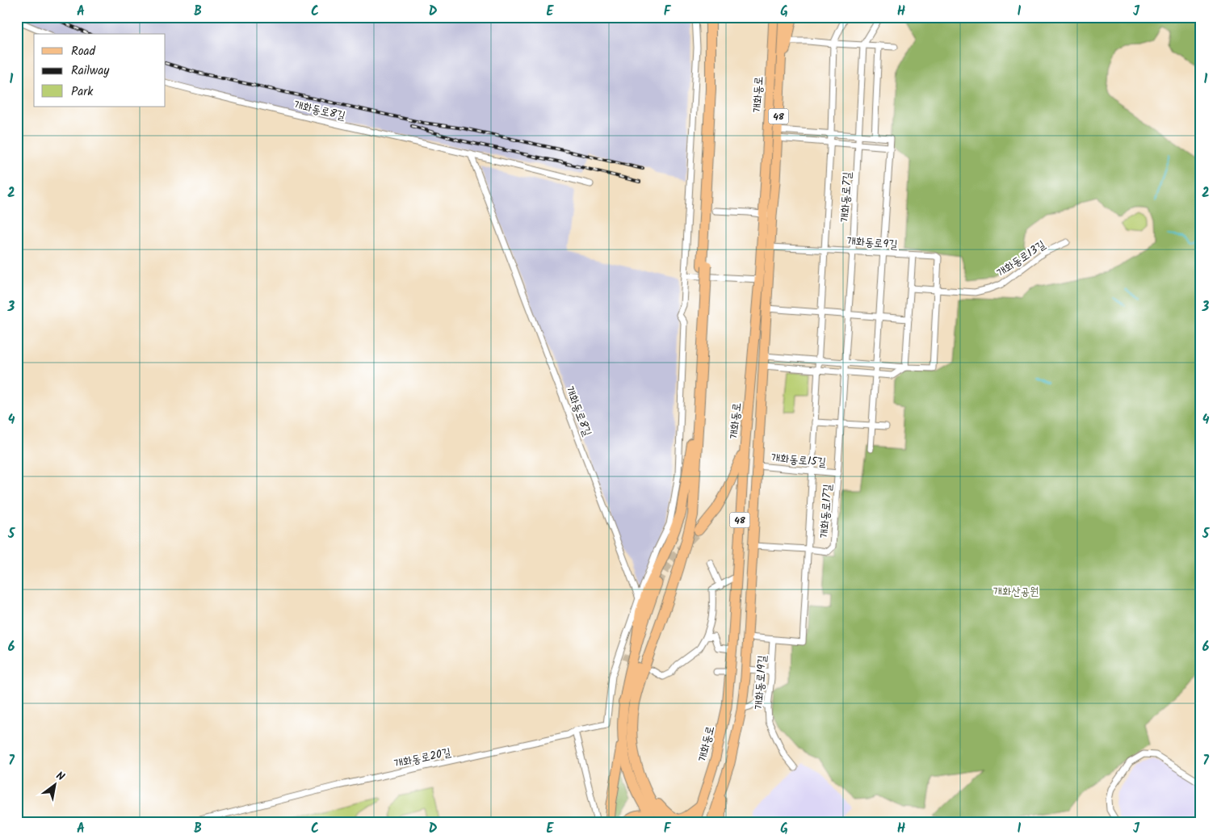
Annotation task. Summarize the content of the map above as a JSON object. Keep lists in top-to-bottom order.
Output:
{
  "streets": {
    "main road": ["개화동로", "48"],
    "street": [
      "개화동로8길",
      "개화동로7길",
      "개화동로9길",
      "개화동로13길",
      "개화동로15길",
      "개화동로17길",
      "개화동로19길",
      "개화동로20길"
    ]
  },
  "crossings": [
    ["개화동로", "48"],
    ["개화동로", "개화동로9길"],
    ["개화동로", "개화동로15길"],
    ["개화동로", "개화동로17길"],
    ["개화동로", "개화동로19길"],
    ["개화동로8길", "개화동로20길"],
    ["개화동로7길", "개화동로9길"],
    ["개화동로9길", "개화동로13길"],
    ["개화동로15길", "개화동로17길"],
    ["개화동로17길", "개화동로19길"]
  ],
  "parks": ["개화산공원"],
  "legend": ["Road", "Railway", "Park"],
  "north": "top right",
  "grid": {
    "columns": [
      "A",
      "B",
      "C",
      "D",
      "E",
      "F",
      "G",
      "H",
      "I",
      "J"
    ],
    "rows": [
      "1",
      "2",
      "3",
      "4",
      "5",
      "6",
      "7"
    ]
  }
}
